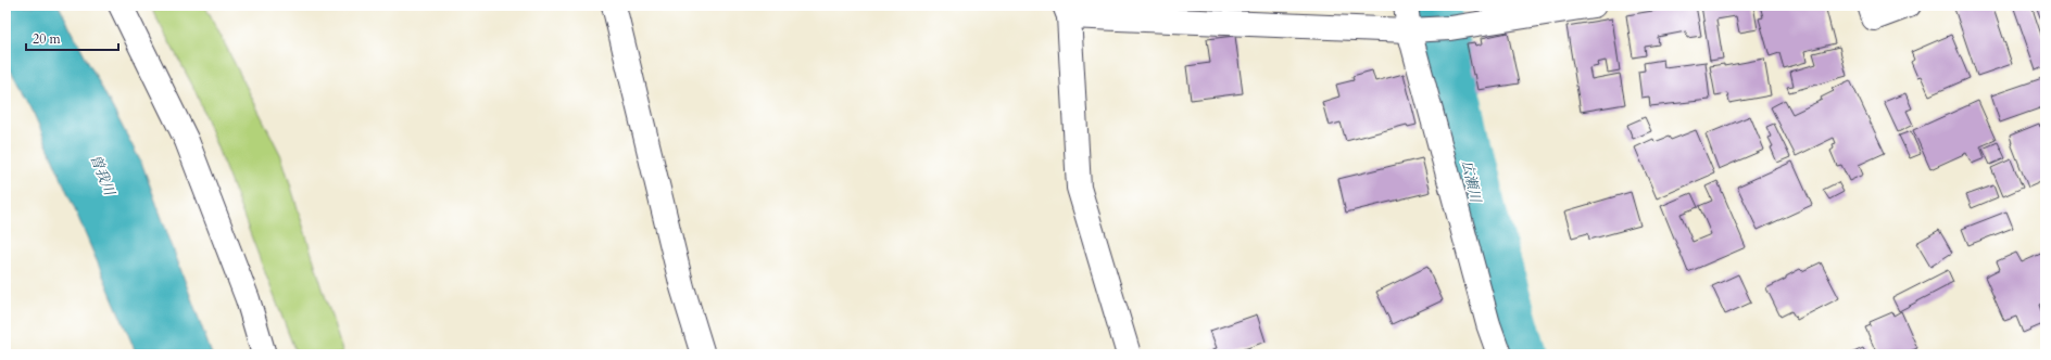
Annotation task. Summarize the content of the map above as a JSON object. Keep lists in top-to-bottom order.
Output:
{
  "water": ["曽我川", "広瀬川"],
  "scale_bar": "20 m"
}
